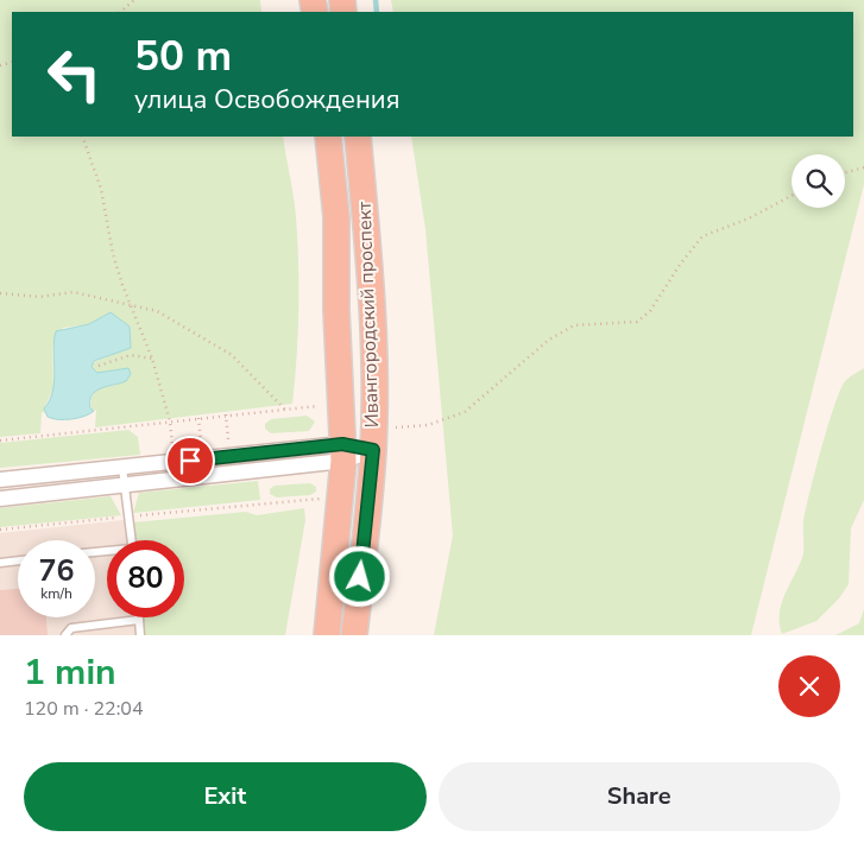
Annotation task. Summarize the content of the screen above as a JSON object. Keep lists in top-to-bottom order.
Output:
{
  "streets": {
    "highway": ["Ивангородский проспект"]
  },
  "page": {
    "turn": ["50 m", "улица Освобождения"],
    "speed": "76 km/h",
    "limit": "80",
    "heading": ["1 min", "120 m · 22:04"],
    "buttons": ["Exit", "Share"]
  }
}
